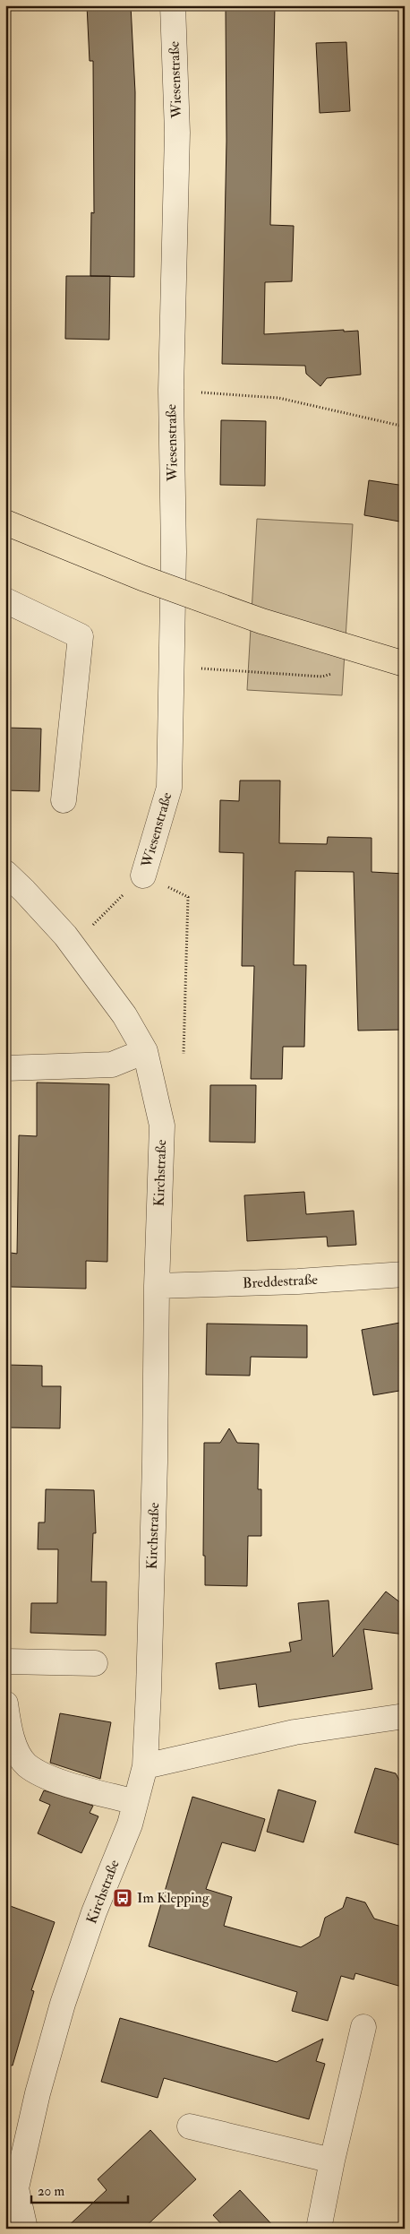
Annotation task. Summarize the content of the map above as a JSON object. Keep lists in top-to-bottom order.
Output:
{
  "streets": {
    "street": ["Wiesenstraße", "Kirchstraße", "Breddestraße"]
  },
  "crossings": [
    ["Kirchstraße", "Breddestraße"]
  ],
  "places": {
    "bus stop": ["Im Klepping"]
  },
  "scale_bar": "20 m"
}
